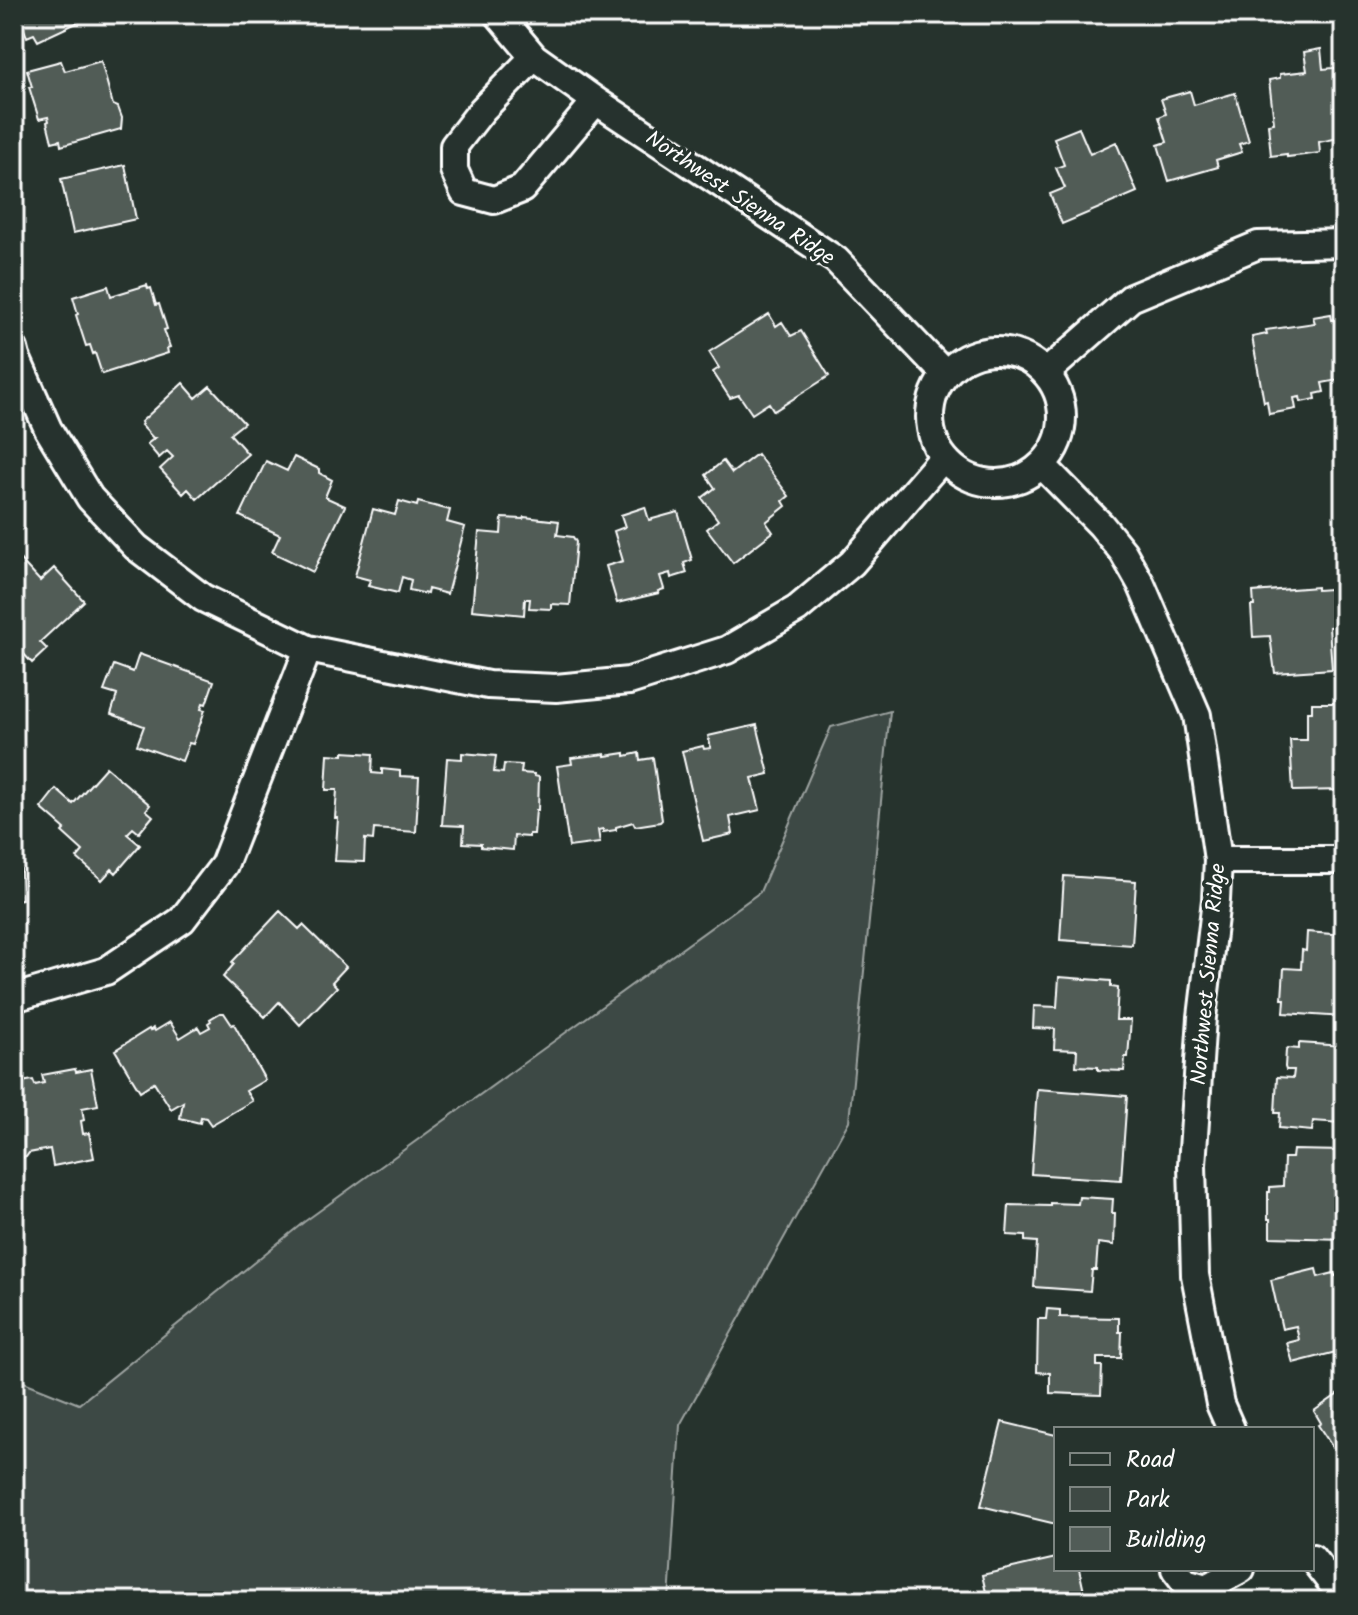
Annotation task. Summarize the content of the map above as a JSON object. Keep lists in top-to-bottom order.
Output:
{
  "streets": {
    "street": ["Northwest Sienna Ridge"]
  },
  "legend": ["Road", "Park", "Building"]
}
